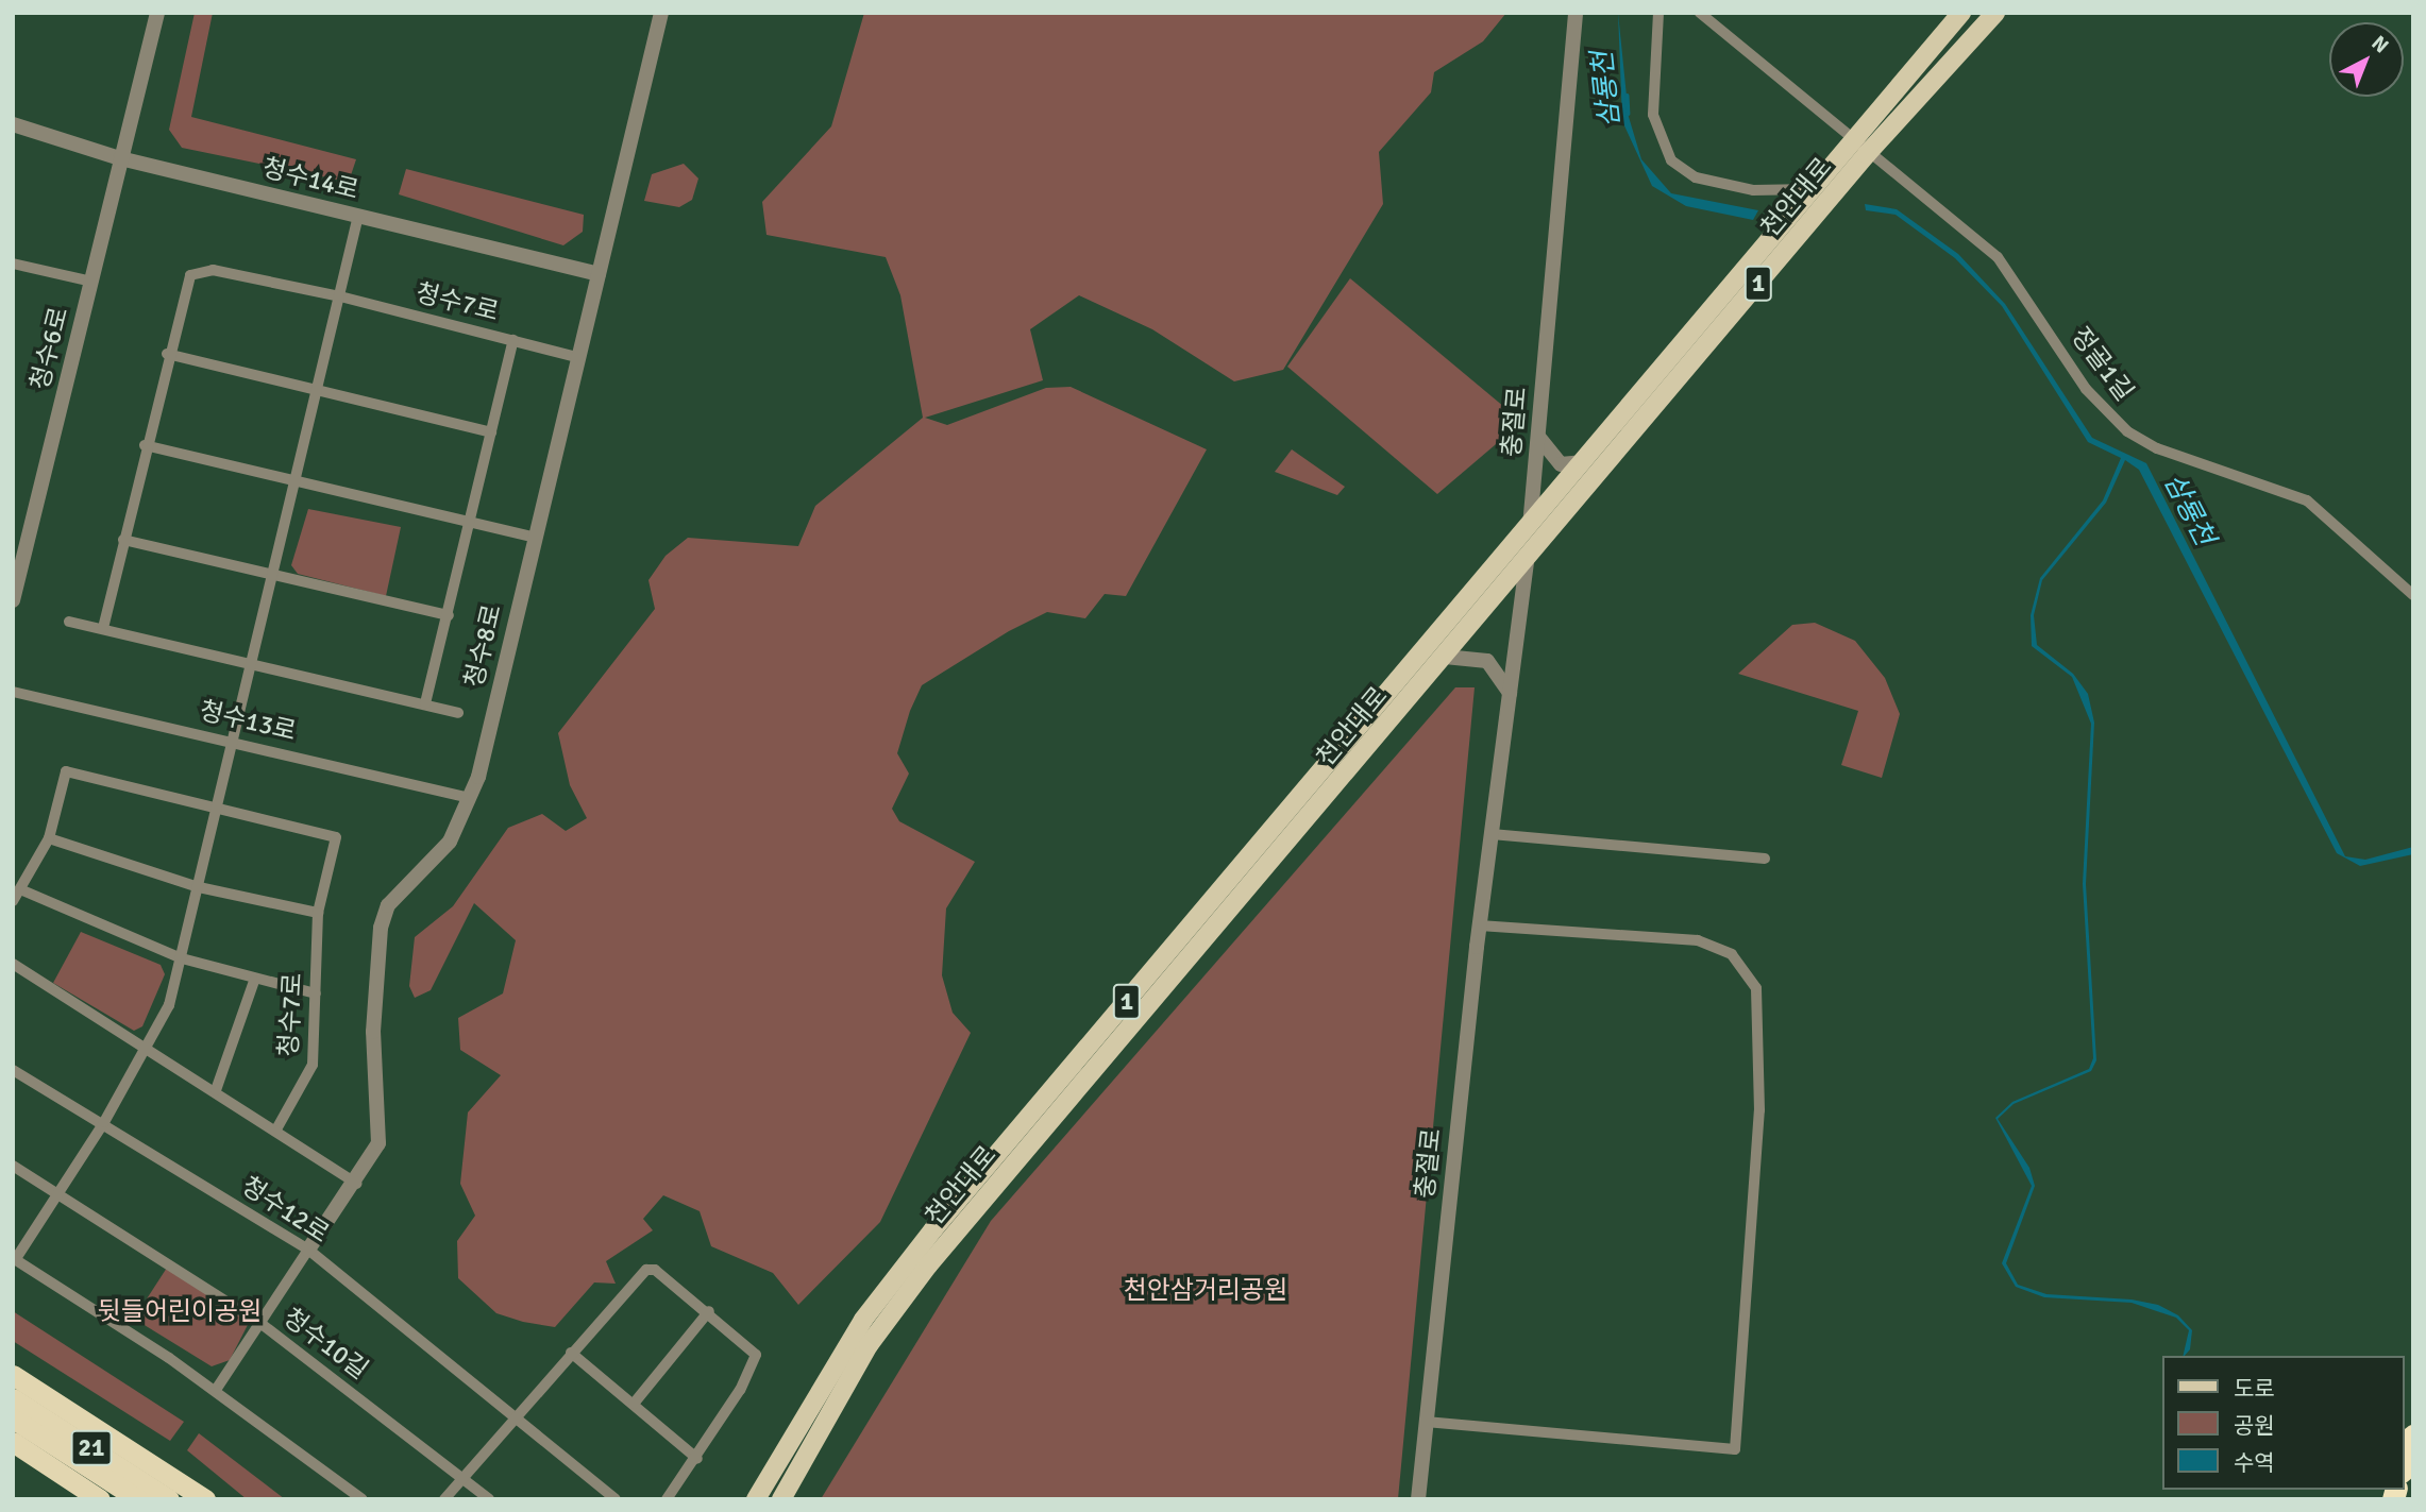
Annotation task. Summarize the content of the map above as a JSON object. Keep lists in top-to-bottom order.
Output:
{
  "streets": {
    "highway": ["21"],
    "main road": ["천안대로", "1"],
    "street": [
      "청수14로",
      "청수7로",
      "청수6로",
      "정골1길",
      "충절로",
      "청수8로",
      "청수13로",
      "청수12로",
      "청수10길"
    ]
  },
  "crossings": [
    ["청수14로", "청수6로"],
    ["청수14로", "청수8로"],
    ["천안대로", "정골1길"],
    ["천안대로", "충절로"],
    ["청수8로", "청수13로"],
    ["청수8로", "청수12로"]
  ],
  "water": ["삼룡천"],
  "parks": ["천안삼거리공원", "뒷들어린이공원"],
  "legend": ["도로", "공원", "수역"],
  "north": "top right"
}
